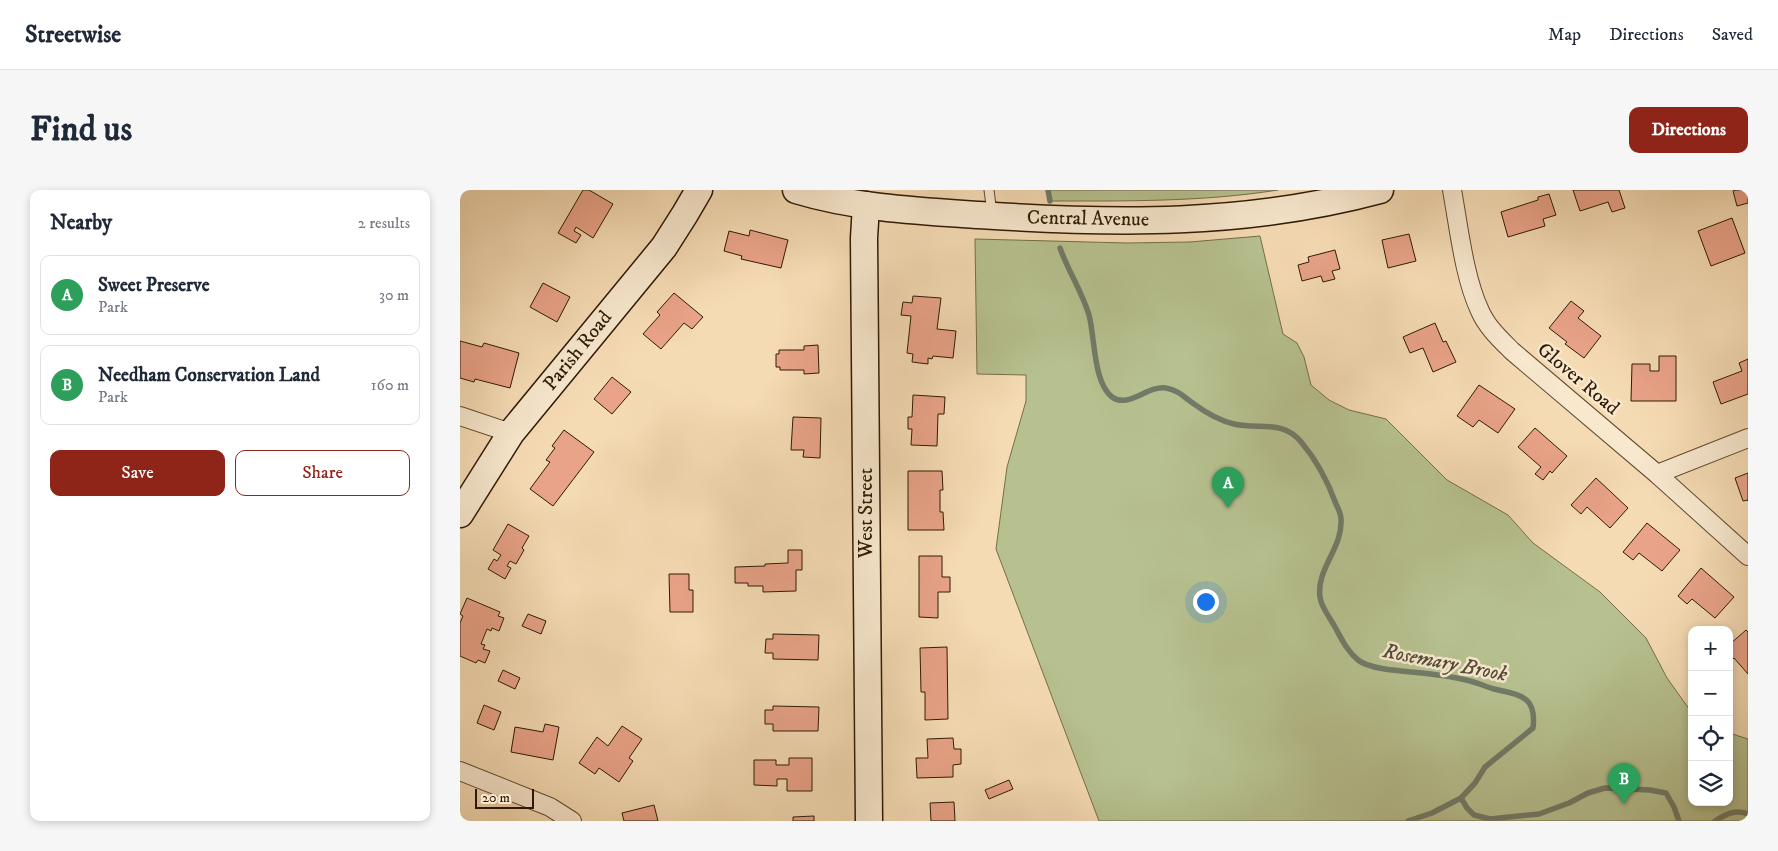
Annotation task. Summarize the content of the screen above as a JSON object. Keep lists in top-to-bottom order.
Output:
{
  "streets": {
    "street": [
      "Central Avenue",
      "Parish Road",
      "Glover Road",
      "West Street"
    ]
  },
  "crossings": [
    ["Central Avenue", "West Street"]
  ],
  "water": ["Rosemary Brook"],
  "scale_bar": "20 m",
  "page": {
    "header": "Streetwise",
    "nav": ["Map", "Directions", "Saved"],
    "buttons": [
      "Directions",
      ["Save", "Share"]
    ],
    "title": "Find us",
    "heading": ["Nearby", "2 results"],
    "list": [
      {
        "mark": "A",
        "name": "Sweet Preserve",
        "note": "Park",
        "value": "30 m"
      },
      {
        "mark": "B",
        "name": "Needham Conservation Land",
        "note": "Park",
        "value": "160 m"
      }
    ],
    "pins": ["A", "B"],
    "map_buttons": ["+", "−"],
    "scale": "20 m"
  }
}
